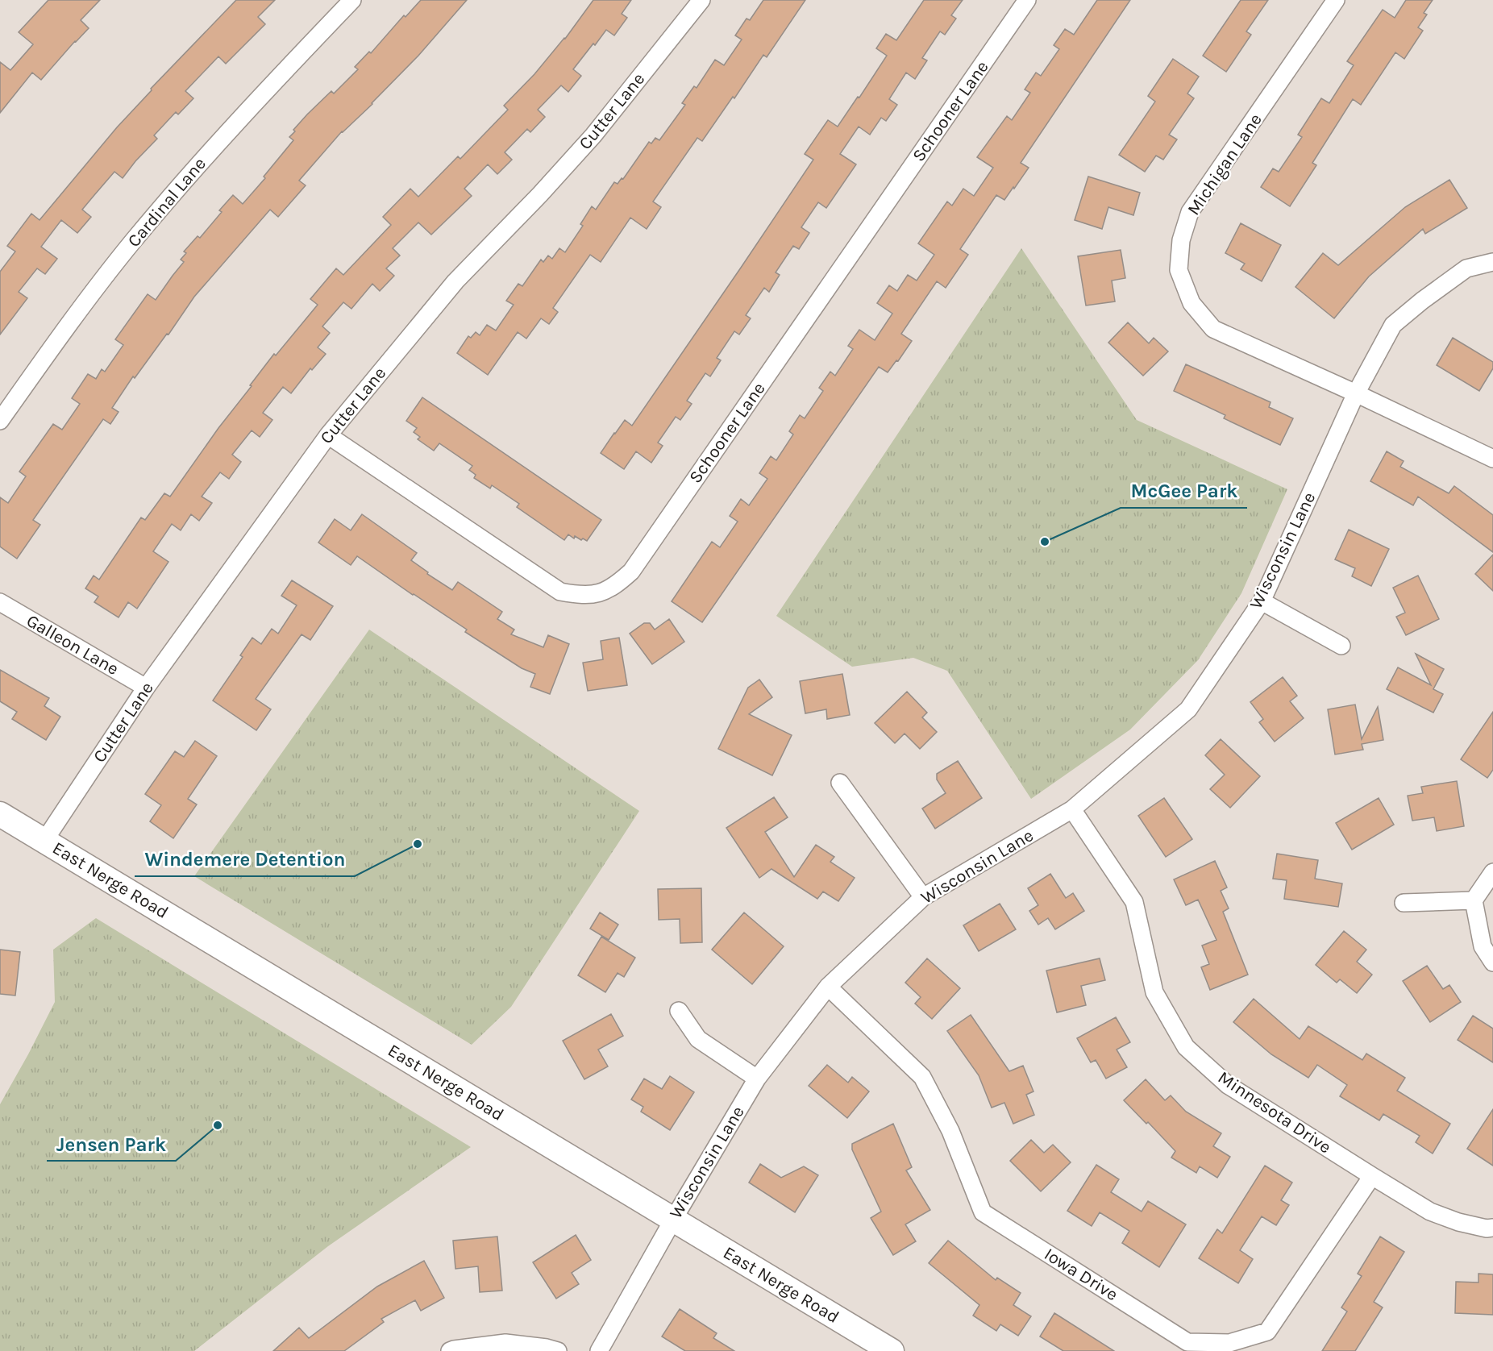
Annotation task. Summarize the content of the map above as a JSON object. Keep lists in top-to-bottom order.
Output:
{
  "streets": {
    "main road": ["East Nerge Road"],
    "street": [
      "Cutter Lane",
      "Schooner Lane",
      "Michigan Lane",
      "Cardinal Lane",
      "Wisconsin Lane",
      "Galleon Lane",
      "Minnesota Drive",
      "Iowa Drive"
    ]
  },
  "crossings": [
    ["Cutter Lane", "Schooner Lane"],
    ["Cutter Lane", "Galleon Lane"],
    ["Cutter Lane", "East Nerge Road"],
    ["Michigan Lane", "Wisconsin Lane"],
    ["Wisconsin Lane", "East Nerge Road"],
    ["Wisconsin Lane", "Minnesota Drive"],
    ["Wisconsin Lane", "Iowa Drive"],
    ["Minnesota Drive", "Iowa Drive"]
  ],
  "places": ["McGee Park", "Windemere Detention", "Jensen Park"]
}
